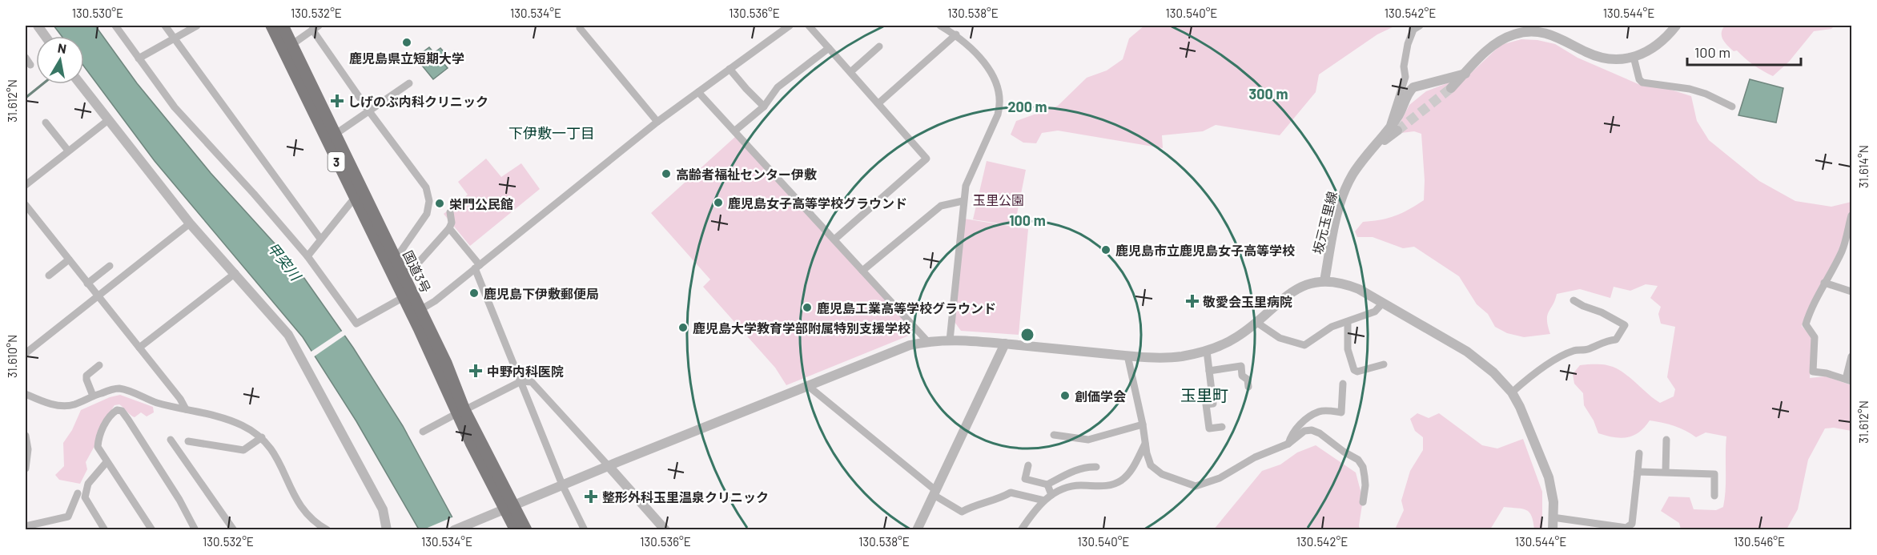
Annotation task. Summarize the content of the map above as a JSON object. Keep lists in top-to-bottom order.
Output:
{
  "streets": {
    "highway": ["3", "国道3号"],
    "street": ["坂元玉里線"]
  },
  "districts": ["下伊敷一丁目", "玉里町"],
  "water": ["甲突川"],
  "parks": ["玉里公園"],
  "places": {
    "other": [
      "鹿児島県立短期大学",
      "高齢者福祉センター伊敷",
      "鹿児島女子高等学校グラウンド",
      "栄門公民館",
      "鹿児島市立鹿児島女子高等学校",
      "鹿児島下伊敷郵便局",
      "鹿児島工業高等学校グラウンド",
      "鹿児島大学教育学部附属特別支援学校",
      "創価学会"
    ],
    "health": [
      "しげのぶ内科クリニック",
      "敬愛会玉里病院",
      "中野内科医院",
      "整形外科玉里温泉クリニック"
    ]
  },
  "scale_bar": "100 m",
  "north": "top",
  "coordinates": [
    "130.530°E",
    "130.532°E",
    "130.534°E",
    "130.536°E",
    "130.538°E",
    "130.540°E",
    "130.542°E",
    "130.544°E",
    "31.612°N",
    "31.614°N",
    "31.610°N",
    "130.546°E"
  ],
  "rings": ["300 m", "200 m", "100 m"]
}
